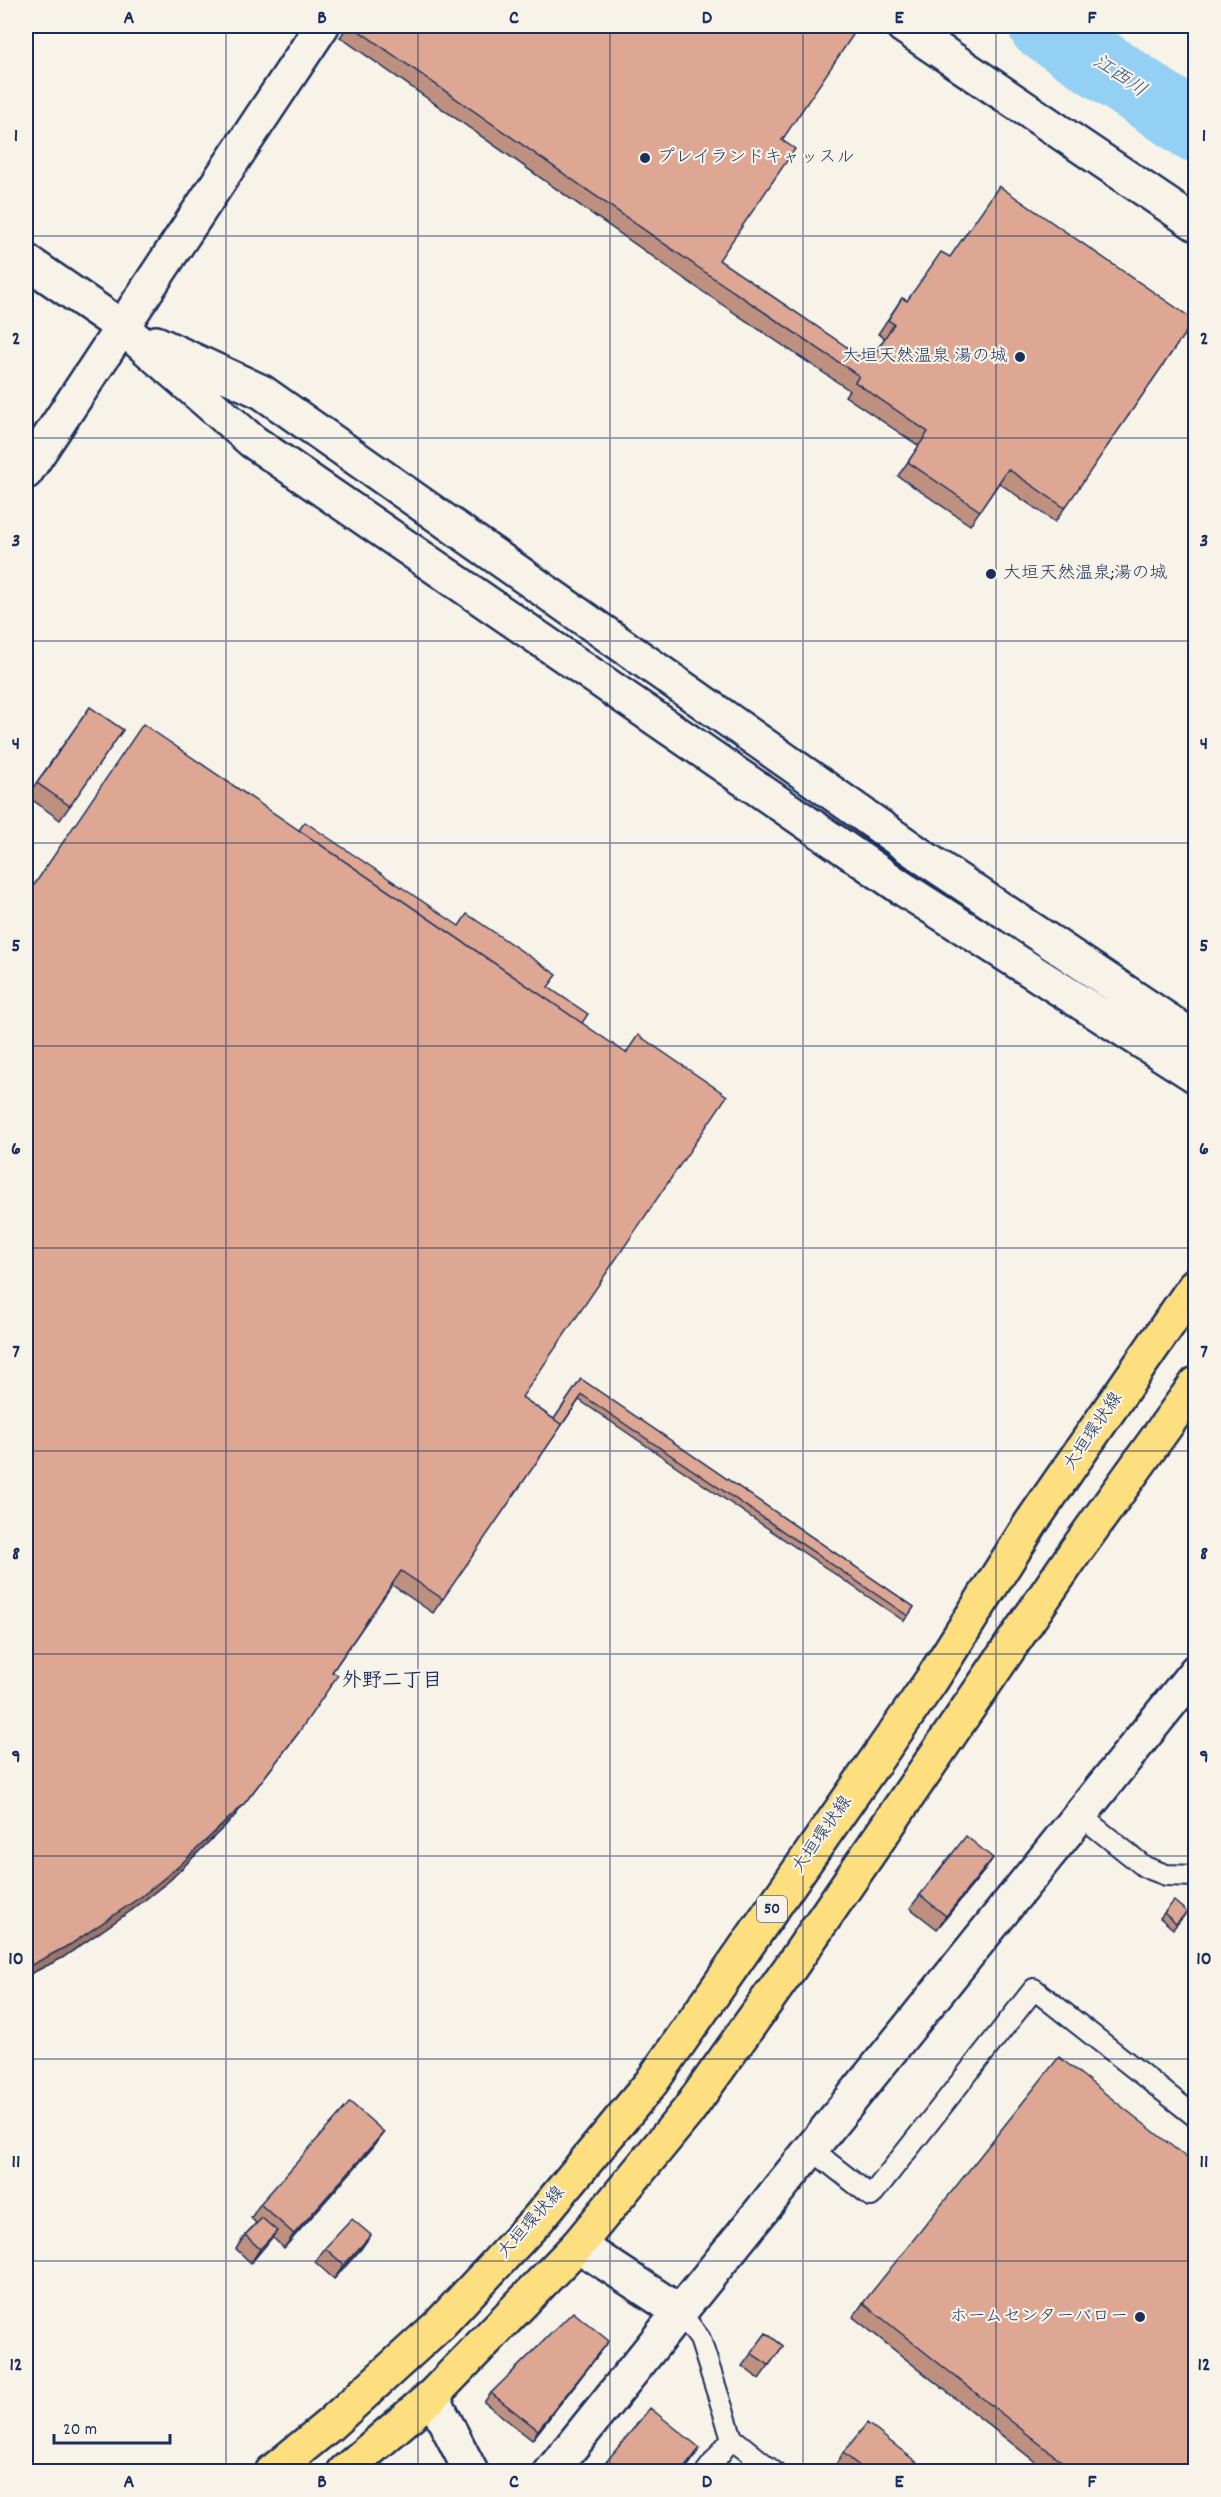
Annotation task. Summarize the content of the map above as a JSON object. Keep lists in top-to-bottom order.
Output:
{
  "streets": {
    "main road": ["大垣環状線", "50"]
  },
  "districts": ["外野二丁目"],
  "water": ["江西川"],
  "places": [
    "プレイランドキャッスル",
    "大垣天然温泉 湯の城",
    "大垣天然温泉;湯の城",
    "ホームセンターバロー"
  ],
  "scale_bar": "20 m",
  "grid": {
    "columns": [
      "A",
      "B",
      "C",
      "D",
      "E",
      "F"
    ],
    "rows": [
      "1",
      "2",
      "3",
      "4",
      "5",
      "6",
      "7",
      "8",
      "9",
      "10",
      "11",
      "12"
    ]
  }
}
